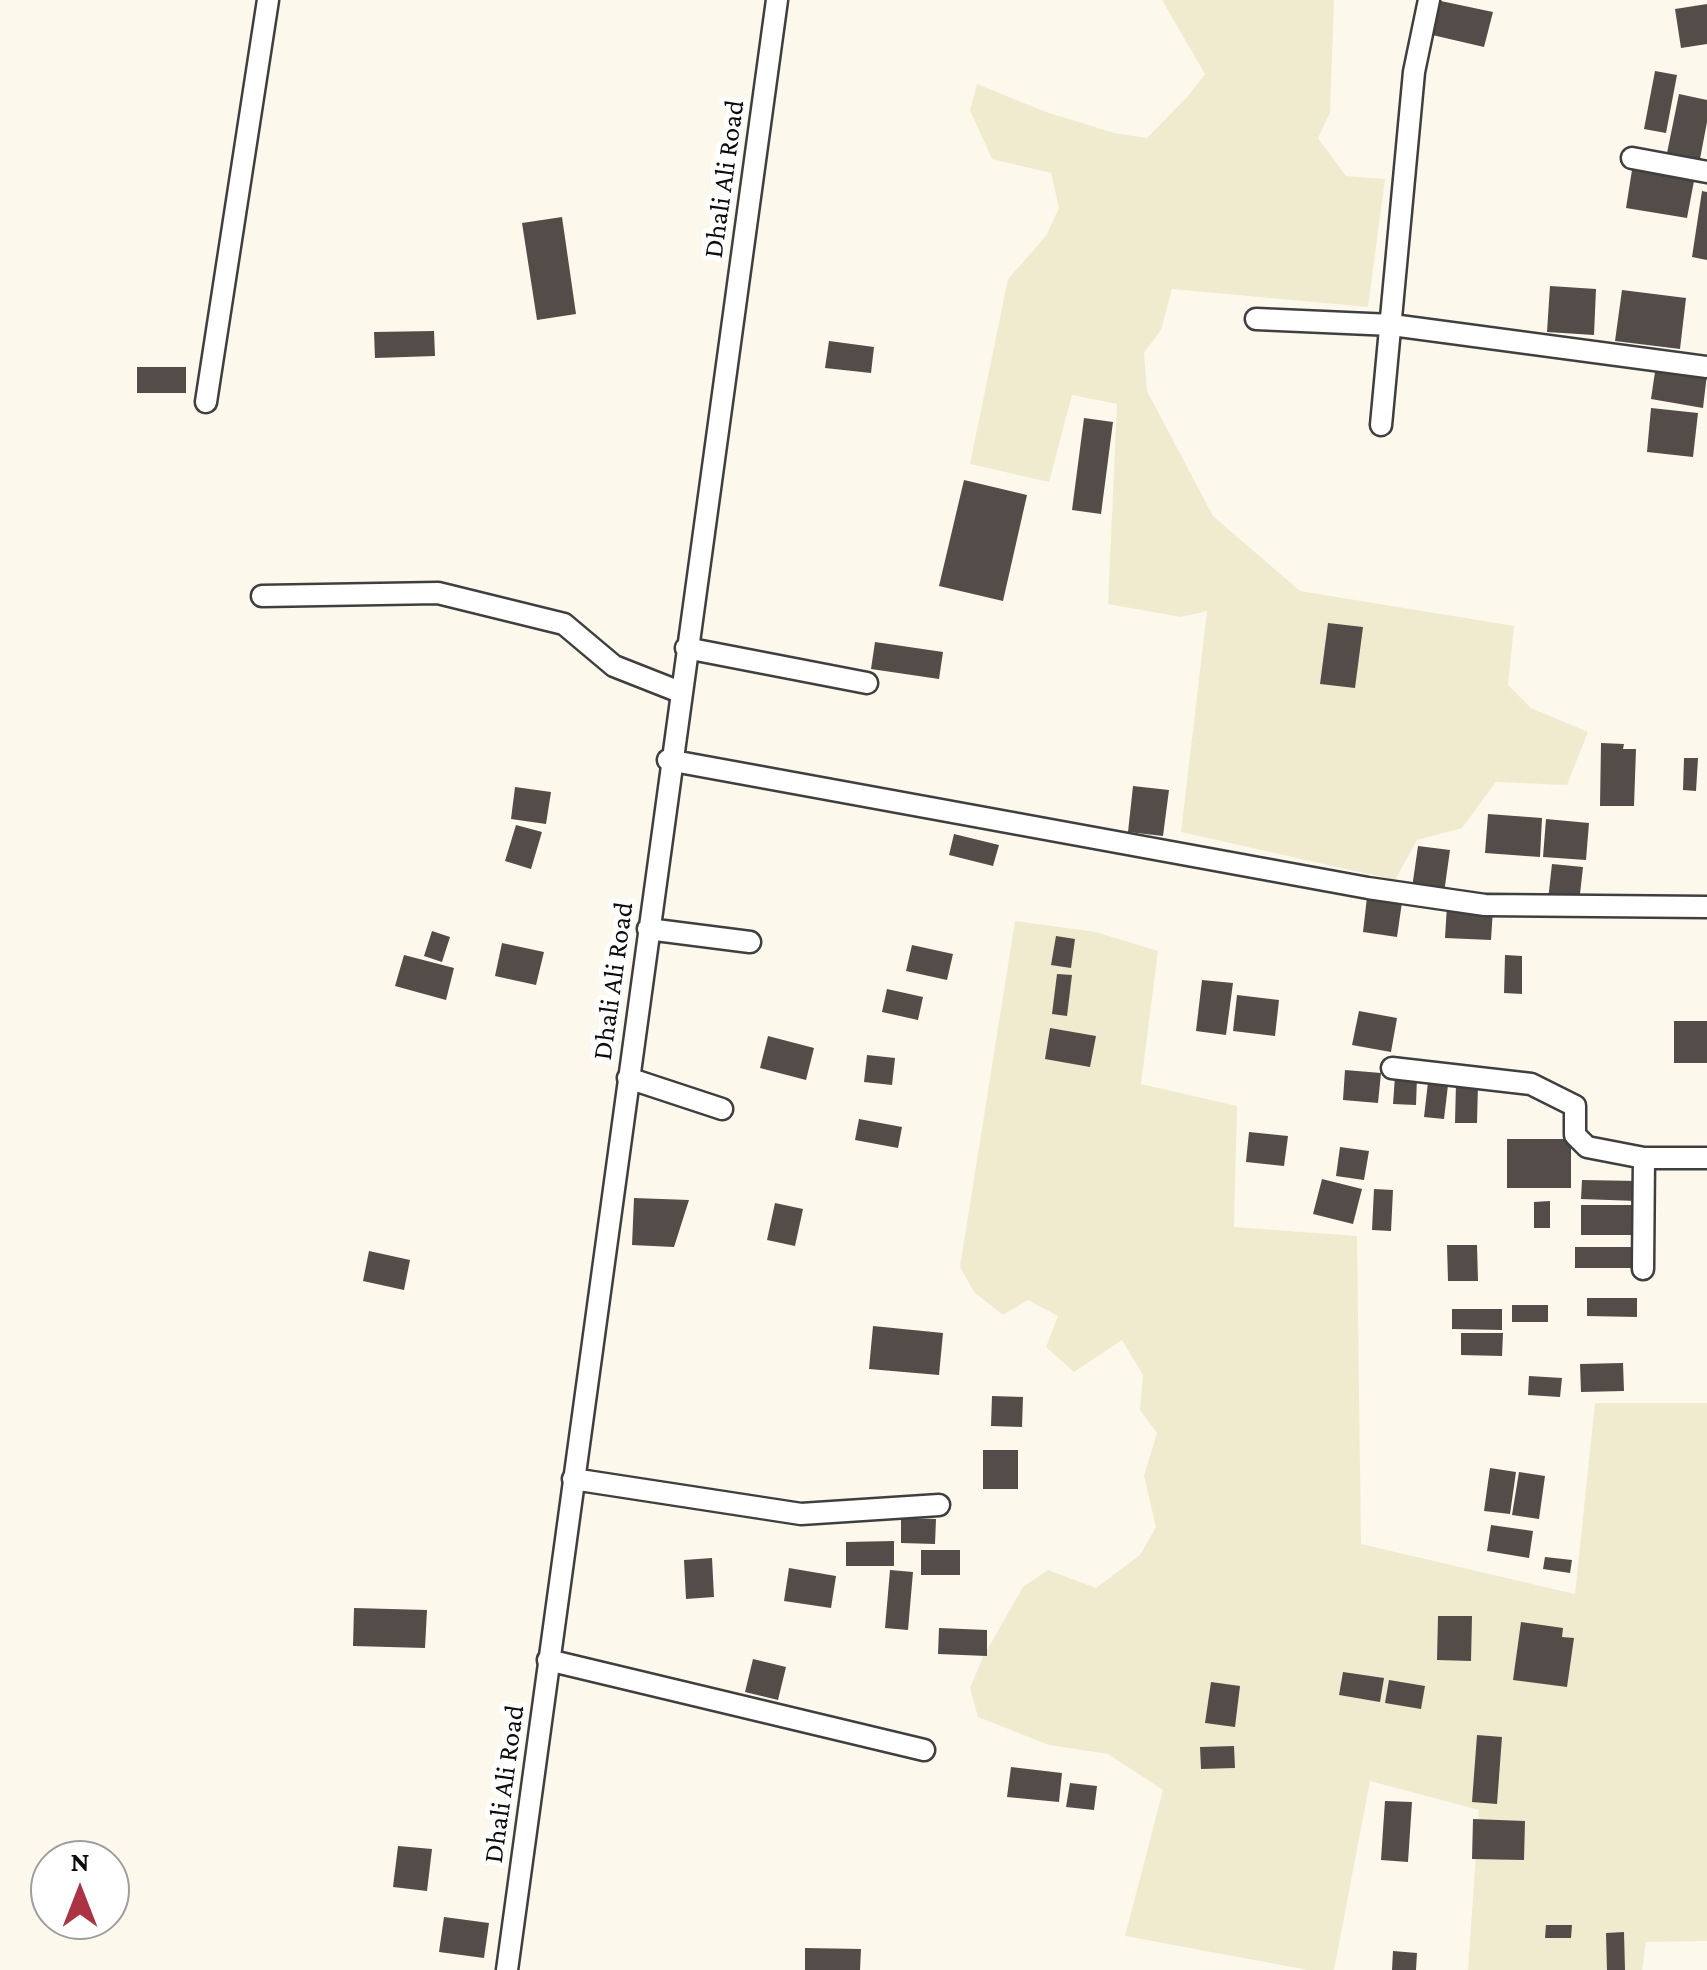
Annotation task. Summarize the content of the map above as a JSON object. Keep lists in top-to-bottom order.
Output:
{
  "streets": {
    "street": ["Dhali Ali Road"]
  },
  "north": "top"
}
